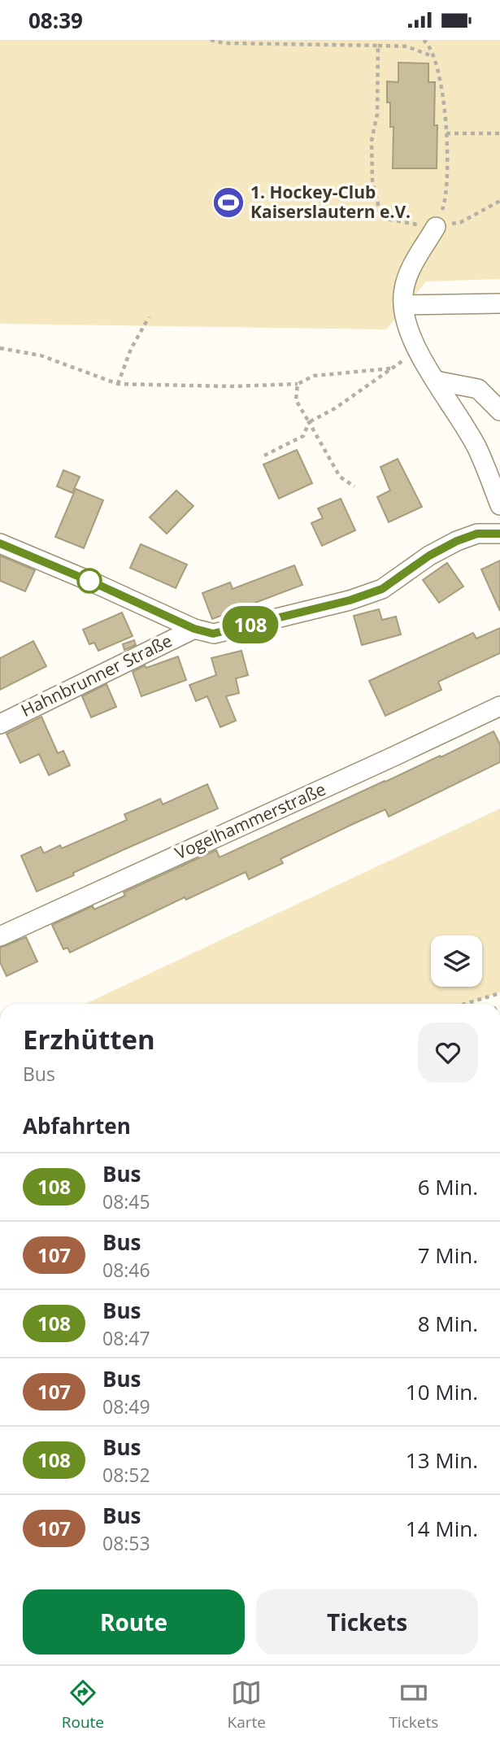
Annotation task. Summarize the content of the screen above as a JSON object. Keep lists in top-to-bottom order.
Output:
{
  "streets": {
    "street": ["Hahnbrunner Straße", "Vogelhammerstraße"]
  },
  "places": {
    "sports": ["1. Hockey-Club Kaiserslautern e.V."]
  },
  "lines": ["bus line 108"],
  "page": {
    "status": "08:39",
    "on_map": "108",
    "heading": [
      ["Erzhütten", "Bus"],
      "Abfahrten"
    ],
    "list": [
      {
        "mark": "108",
        "name": "Bus",
        "note": "08:45",
        "value": "6 Min."
      },
      {
        "mark": "107",
        "name": "Bus",
        "note": "08:46",
        "value": "7 Min."
      },
      {
        "mark": "108",
        "name": "Bus",
        "note": "08:47",
        "value": "8 Min."
      },
      {
        "mark": "107",
        "name": "Bus",
        "note": "08:49",
        "value": "10 Min."
      },
      {
        "mark": "108",
        "name": "Bus",
        "note": "08:52",
        "value": "13 Min."
      },
      {
        "mark": "107",
        "name": "Bus",
        "note": "08:53",
        "value": "14 Min."
      }
    ],
    "buttons": ["Route", "Tickets"],
    "tabs": ["Route", "Karte", "Tickets"]
  }
}
